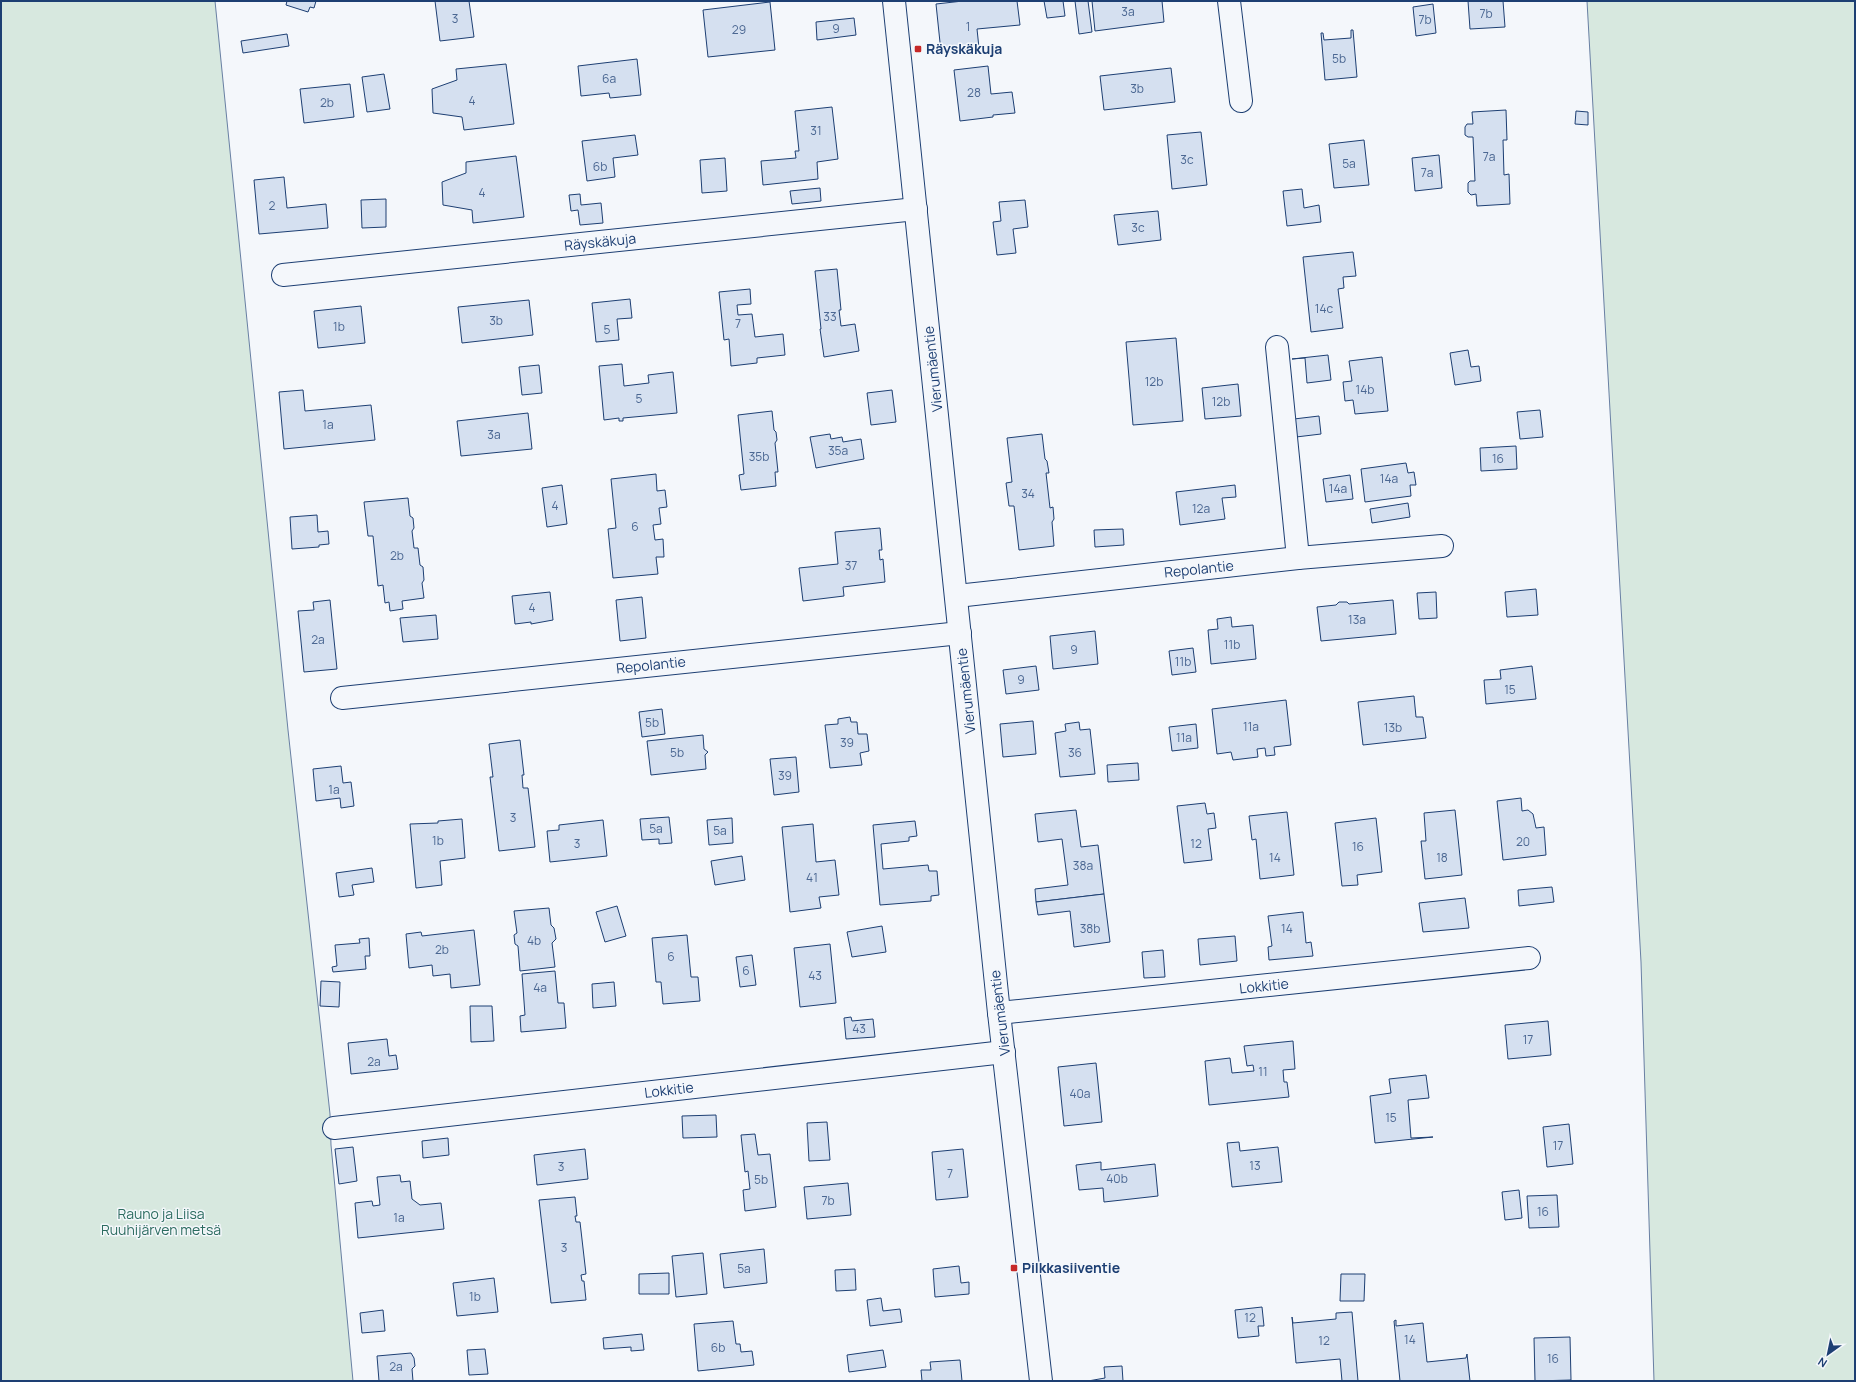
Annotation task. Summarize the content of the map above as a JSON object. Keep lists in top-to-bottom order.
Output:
{
  "streets": {
    "street": [
      "Räyskäkuja",
      "Vierumäentie",
      "Repolantie",
      "Lokkitie"
    ]
  },
  "crossings": [
    ["Räyskäkuja", "Vierumäentie"],
    ["Vierumäentie", "Repolantie"],
    ["Vierumäentie", "Lokkitie"]
  ],
  "parks": ["Rauno ja Liisa Ruuhijärven metsä"],
  "places": {
    "transit": ["Räyskäkuja", "Pilkkasiiventie"]
  },
  "house_numbers": [
    "3a",
    "7b",
    "3",
    "7b",
    "1",
    "9",
    "29",
    "5b",
    "6a",
    "3b",
    "28",
    "4",
    "2b",
    "31",
    "7a",
    "3c",
    "5a",
    "6b",
    "7a",
    "4",
    "2",
    "3c",
    "14c",
    "33",
    "3b",
    "7",
    "1b",
    "5",
    "12b",
    "14b",
    "5",
    "12b",
    "1a",
    "3a",
    "35a",
    "35b",
    "16",
    "14a",
    "14a",
    "34",
    "4",
    "12a",
    "6",
    "2b",
    "37",
    "4",
    "13a",
    "2a",
    "11b",
    "9",
    "11b",
    "9",
    "15",
    "5b",
    "11a",
    "13b",
    "11a",
    "39",
    "5b",
    "36",
    "39",
    "1a",
    "3",
    "5a",
    "5a",
    "1b",
    "20",
    "3",
    "12",
    "16",
    "14",
    "18",
    "38a",
    "41",
    "38b",
    "14",
    "4b",
    "2b",
    "6",
    "6",
    "43",
    "4a",
    "43",
    "17",
    "2a",
    "11",
    "40a",
    "15",
    "17",
    "13",
    "3",
    "7",
    "40b",
    "5b",
    "7b",
    "16",
    "1a",
    "3",
    "5a",
    "1b",
    "12",
    "14",
    "12",
    "6b",
    "16",
    "2a"
  ],
  "north": "bottom left"
}
